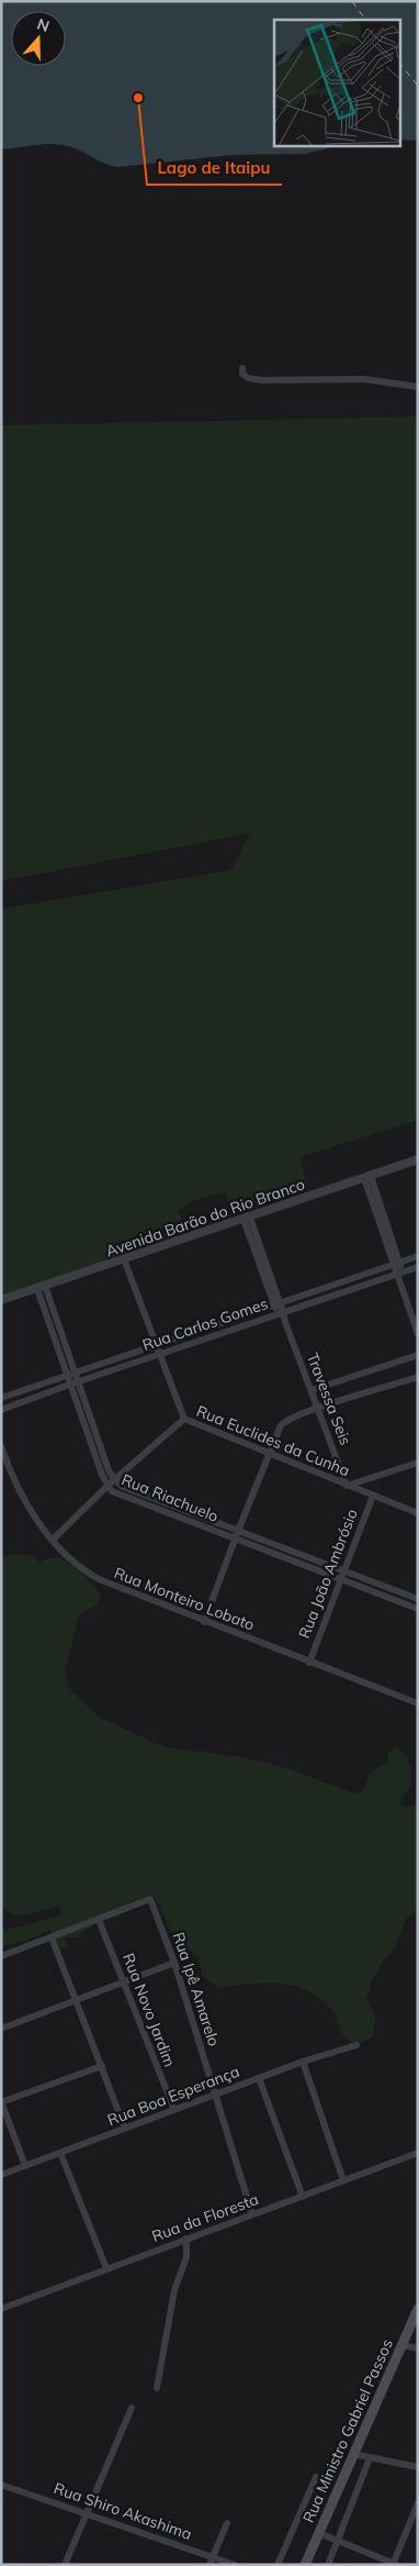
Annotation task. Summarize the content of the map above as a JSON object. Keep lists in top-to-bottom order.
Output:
{
  "streets": {
    "main road": ["Rua Ministro Gabriel Passos"],
    "street": [
      "Avenida Barão do Rio Branco",
      "Rua Carlos Gomes",
      "Travessa Seis",
      "Rua Euclides da Cunha",
      "Rua Riachuelo",
      "Rua João Ambrósio",
      "Rua Monteiro Lobato",
      "Rua Ipê Amarelo",
      "Rua Novo Jardim",
      "Rua Boa Esperança",
      "Rua da Floresta",
      "Rua Shiro Akashima"
    ]
  },
  "crossings": [
    ["Avenida Barão do Rio Branco", "Travessa Seis"],
    ["Avenida Barão do Rio Branco", "Rua Euclides da Cunha"],
    ["Avenida Barão do Rio Branco", "Rua Riachuelo"],
    ["Rua Carlos Gomes", "Travessa Seis"],
    ["Rua Carlos Gomes", "Rua Euclides da Cunha"],
    ["Rua Carlos Gomes", "Rua Riachuelo"],
    ["Travessa Seis", "Rua Euclides da Cunha"],
    ["Rua Euclides da Cunha", "Rua João Ambrósio"],
    ["Rua Riachuelo", "Rua João Ambrósio"],
    ["Rua João Ambrósio", "Rua Monteiro Lobato"],
    ["Rua Ipê Amarelo", "Rua Novo Jardim"],
    ["Rua Ipê Amarelo", "Rua Boa Esperança"],
    ["Rua Ipê Amarelo", "Rua da Floresta"],
    ["Rua Novo Jardim", "Rua Boa Esperança"]
  ],
  "places": ["Lago de Itaipu"],
  "north": "top"
}
